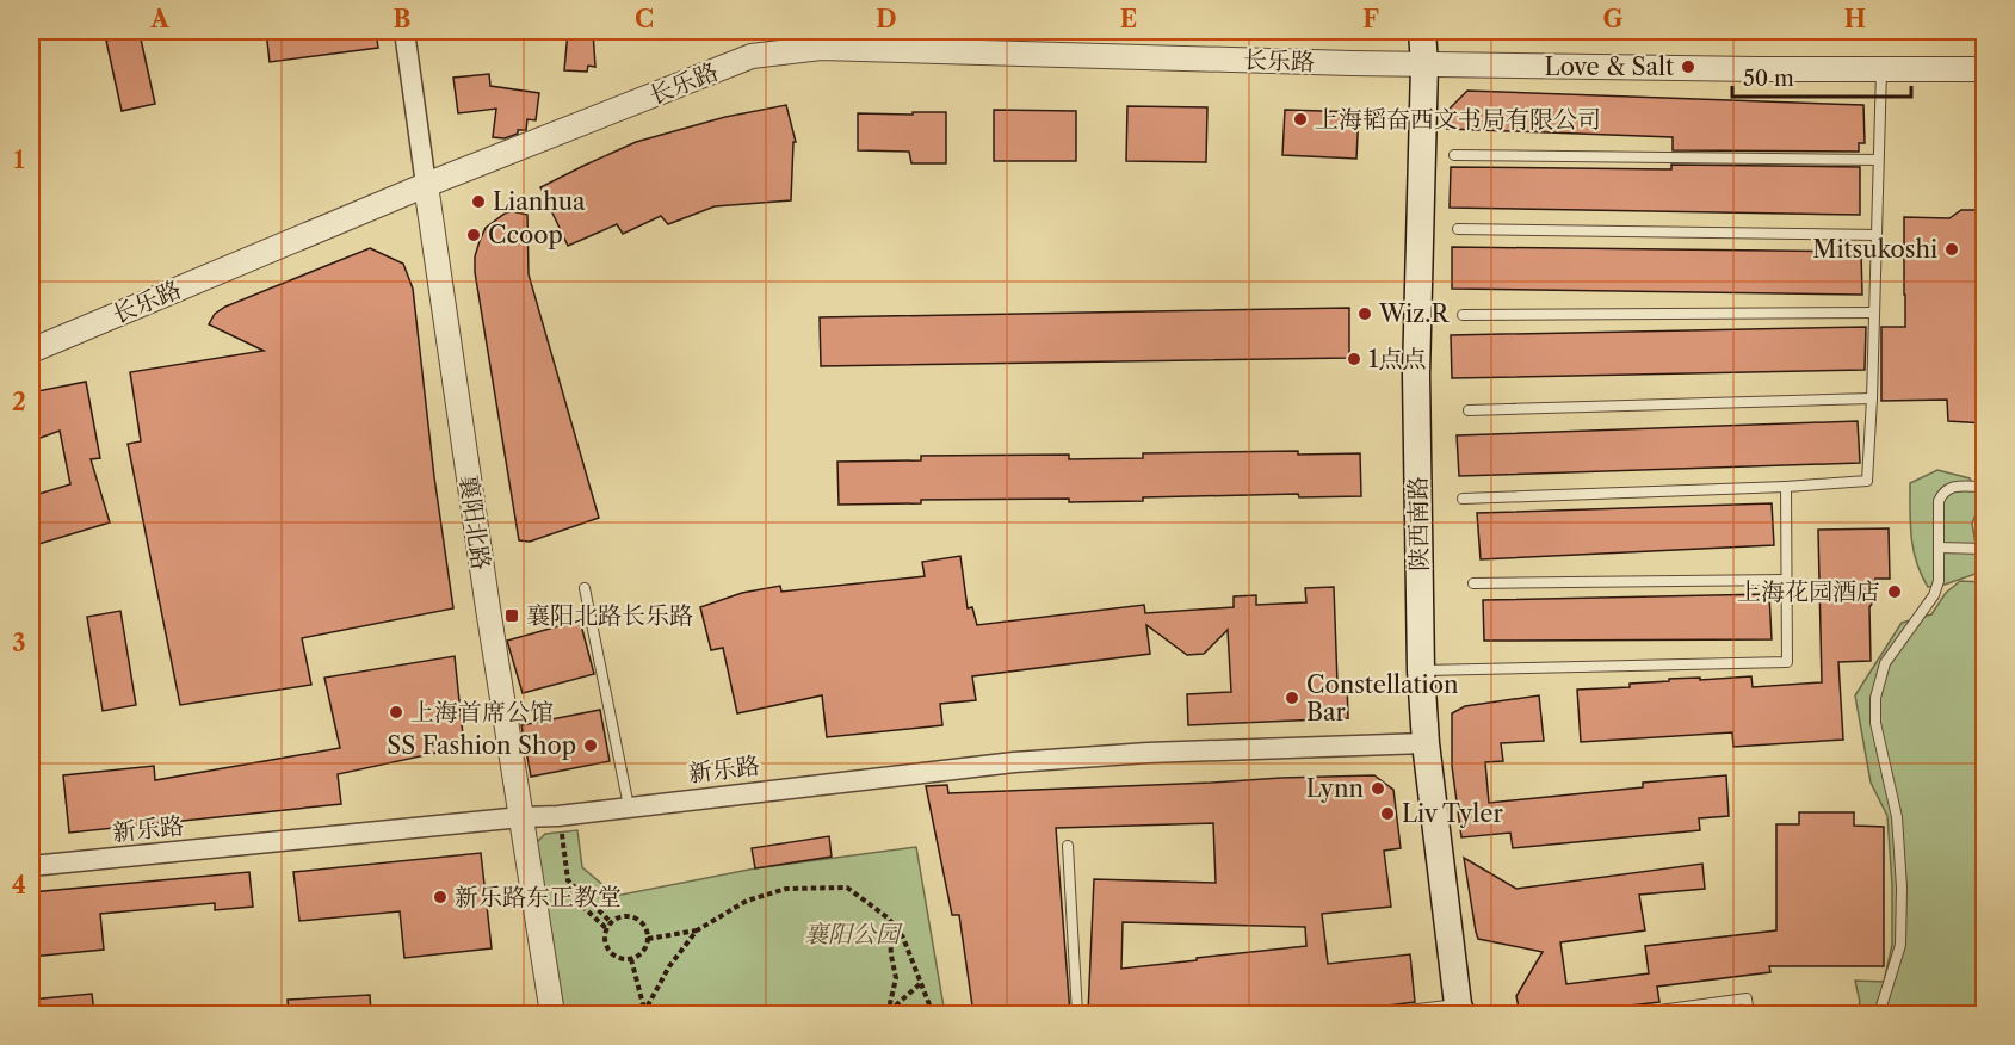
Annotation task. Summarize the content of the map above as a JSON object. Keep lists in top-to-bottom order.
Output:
{
  "streets": {
    "main road": ["陕西南路"],
    "street": ["长乐路", "襄阳北路", "新乐路"]
  },
  "crossings": [
    ["长乐路", "襄阳北路"],
    ["长乐路", "陕西南路"],
    ["襄阳北路", "新乐路"],
    ["陕西南路", "新乐路"]
  ],
  "parks": ["襄阳公园"],
  "places": {
    "other": [
      "Love & Salt",
      "上海韬奋西文书局有限公司",
      "Lianhua",
      "Ccoop",
      "Mitsukoshi",
      "Wiz.R",
      "1点点",
      "上海花园酒店",
      "Constellation Bar",
      "上海首席公馆",
      "SS Fashion Shop",
      "Lynn",
      "Liv Tyler",
      "新乐路东正教堂"
    ],
    "transit": ["襄阳北路长乐路"]
  },
  "scale_bar": "50 m",
  "grid": {
    "columns": [
      "A",
      "B",
      "C",
      "D",
      "E",
      "F",
      "G",
      "H"
    ],
    "rows": [
      "1",
      "2",
      "3",
      "4"
    ]
  }
}
